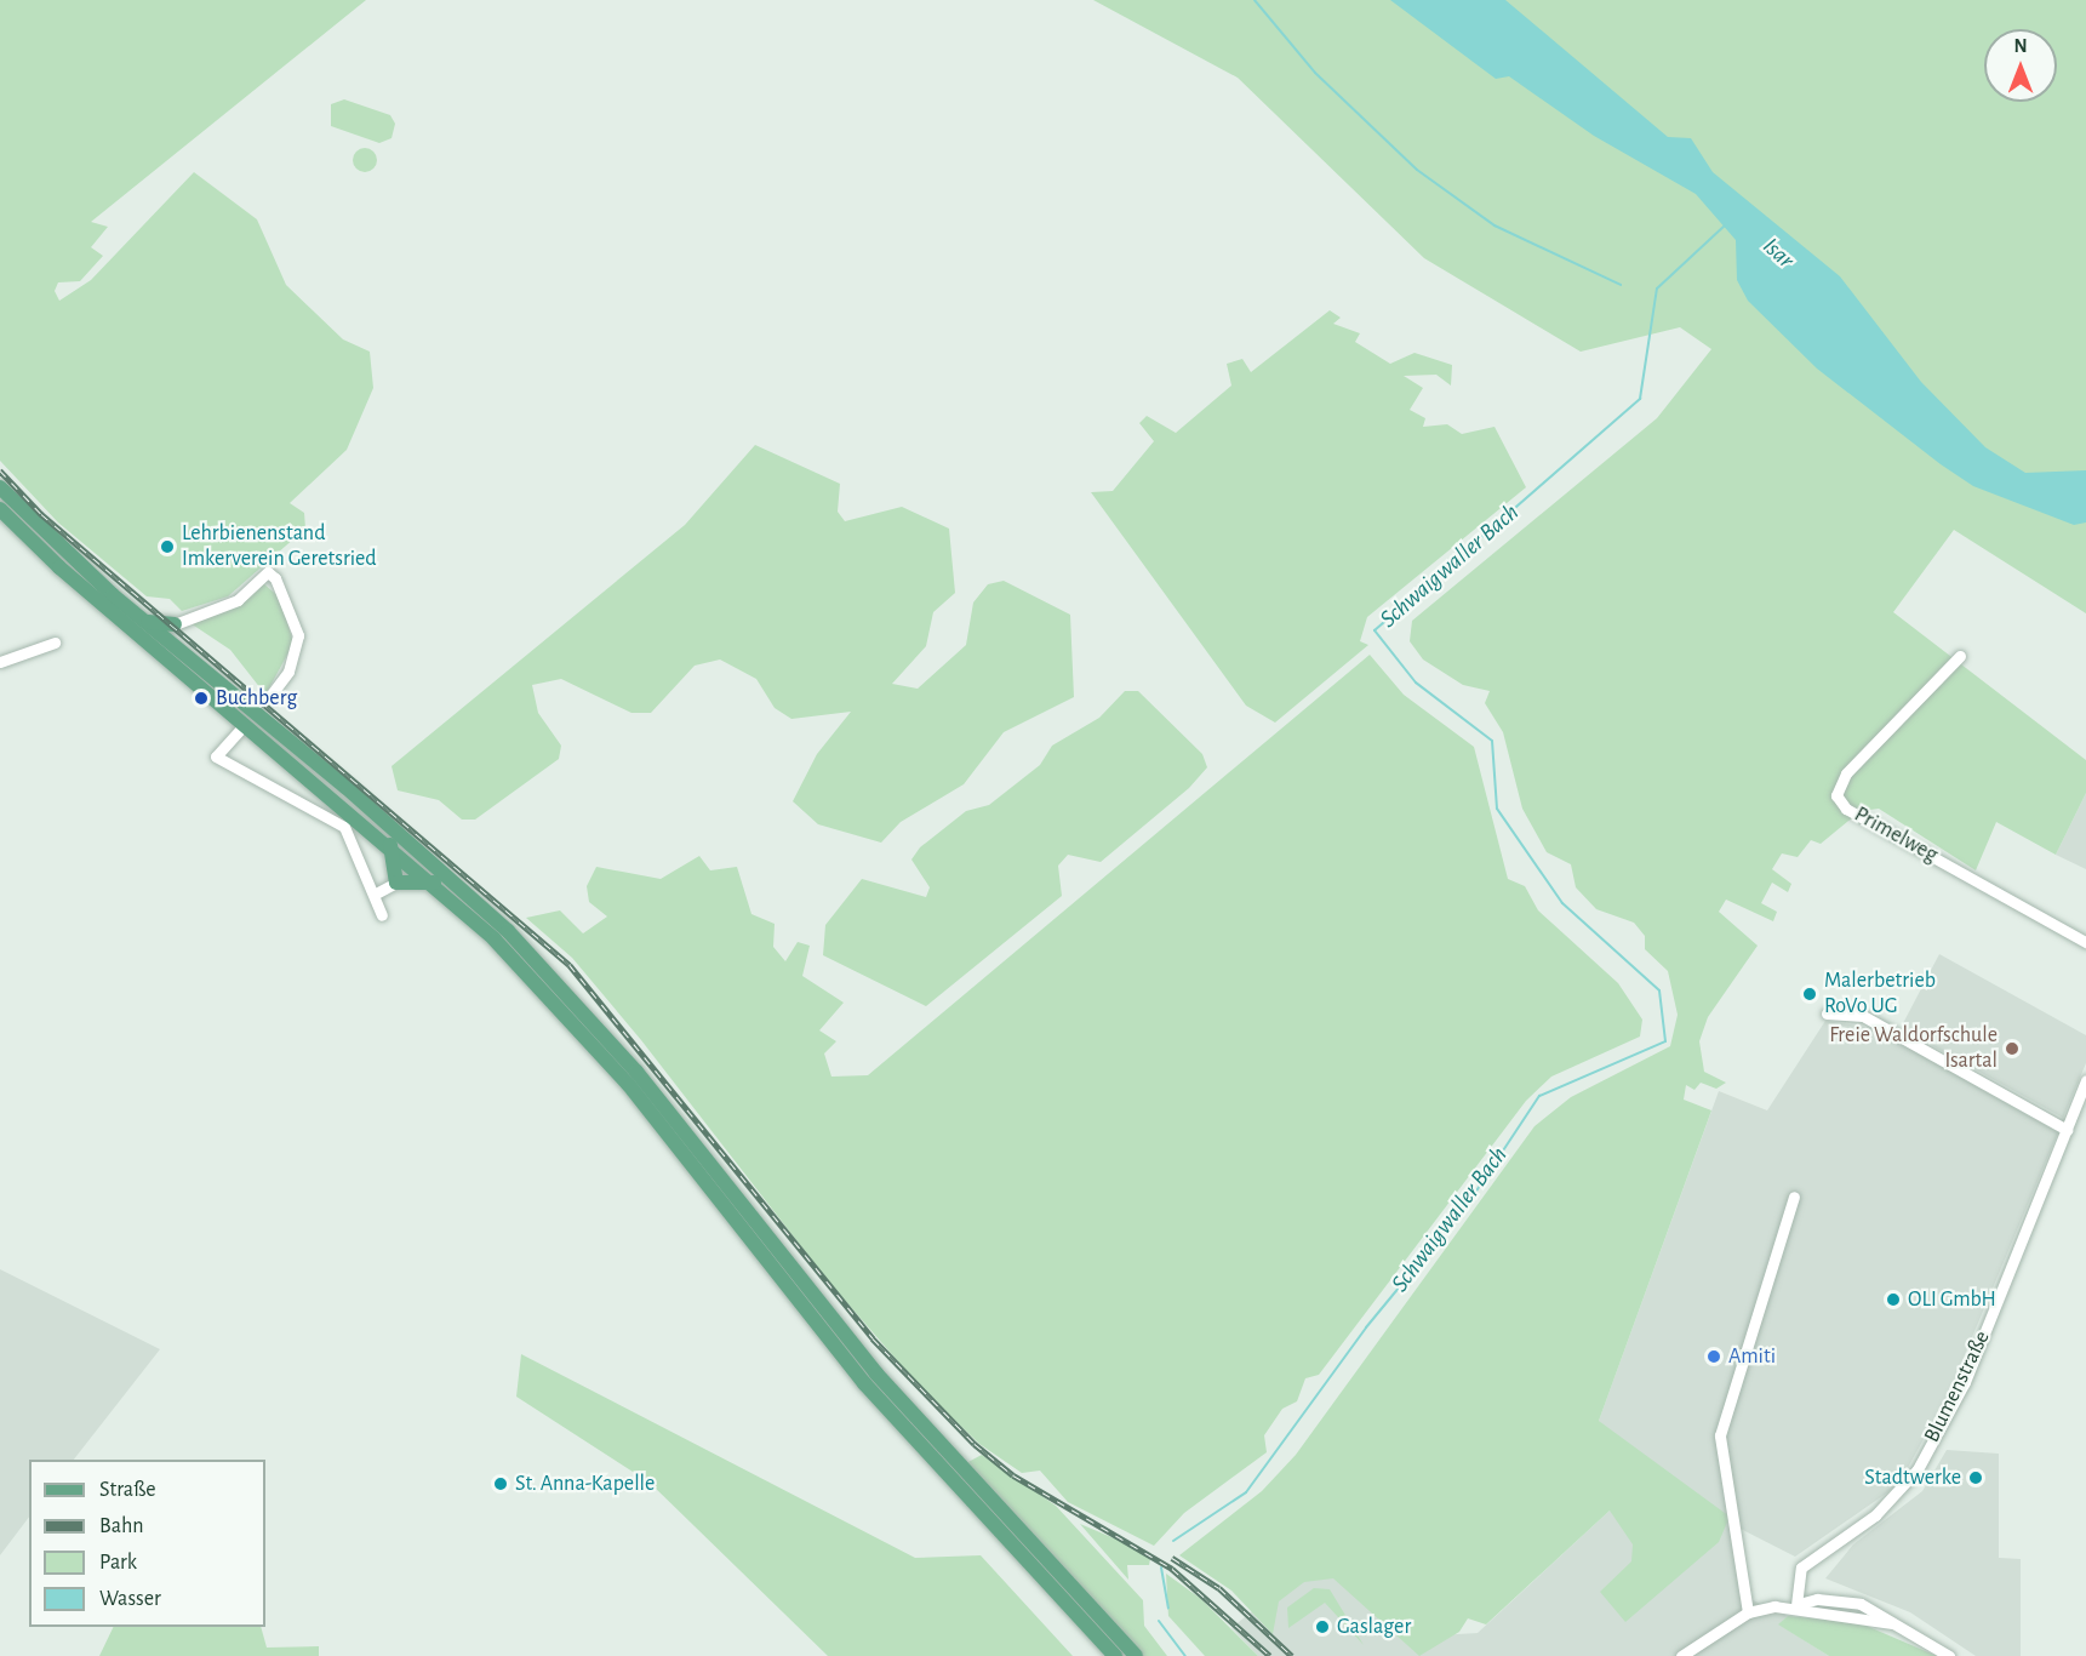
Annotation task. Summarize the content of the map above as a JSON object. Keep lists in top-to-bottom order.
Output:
{
  "streets": {
    "street": ["Primelweg", "Blumenstraße"]
  },
  "water": ["Isar", "Schwaigwaller Bach"],
  "places": [
    "Lehrbienenstand Imkerverein Geretsried",
    "Buchberg",
    "Malerbetrieb RoVo UG",
    "Freie Waldorfschule Isartal",
    "OLI GmbH",
    "Amiti",
    "Stadtwerke",
    "St. Anna-Kapelle",
    "Gaslager"
  ],
  "legend": [
    "Straße",
    "Bahn",
    "Park",
    "Wasser"
  ],
  "north": "top"
}
